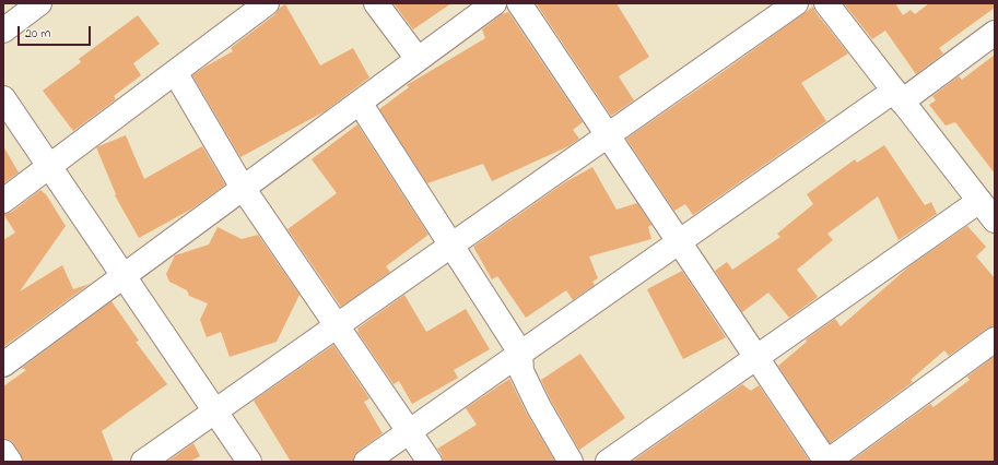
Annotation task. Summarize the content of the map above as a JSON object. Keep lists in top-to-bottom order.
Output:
{
  "scale_bar": "20 m"
}
